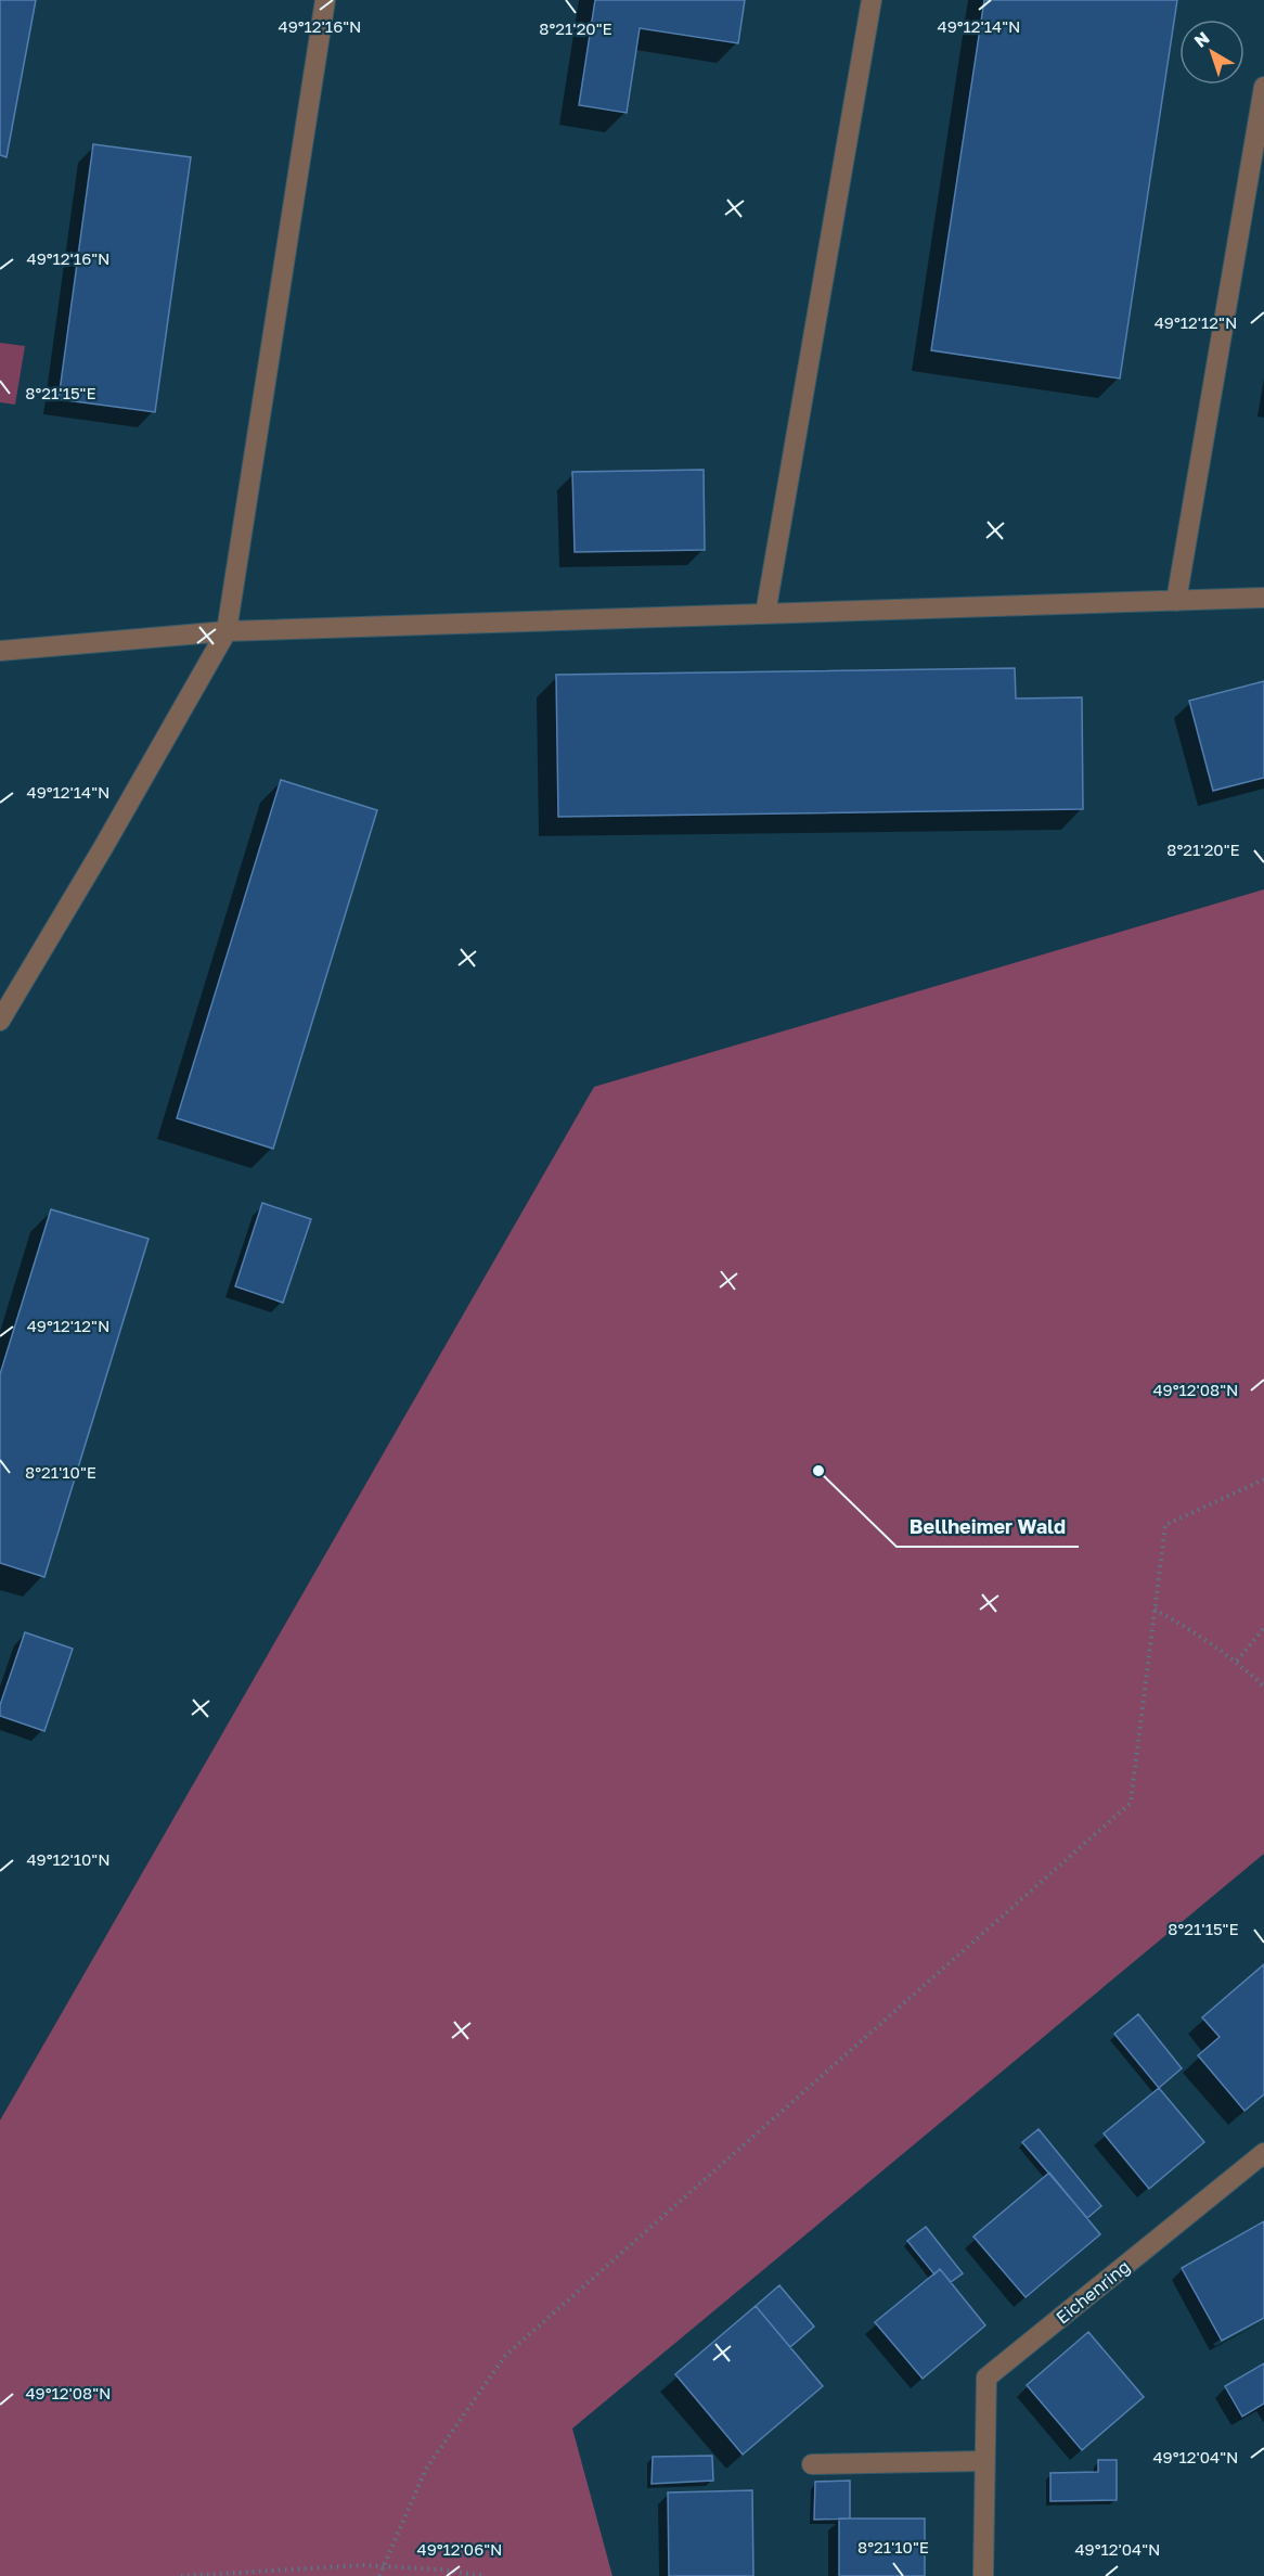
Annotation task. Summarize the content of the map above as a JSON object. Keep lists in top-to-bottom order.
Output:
{
  "streets": {
    "street": ["Eichenring"]
  },
  "places": ["Bellheimer Wald"],
  "north": "top left",
  "coordinates": [
    "49°12'14\"N",
    "49°12'16\"N",
    "8°21'20\"E",
    "49°12'12\"N",
    "8°21'15\"E",
    "49°12'08\"N",
    "8°21'10\"E",
    "49°12'10\"N",
    "49°12'04\"N",
    "49°12'06\"N"
  ]
}
